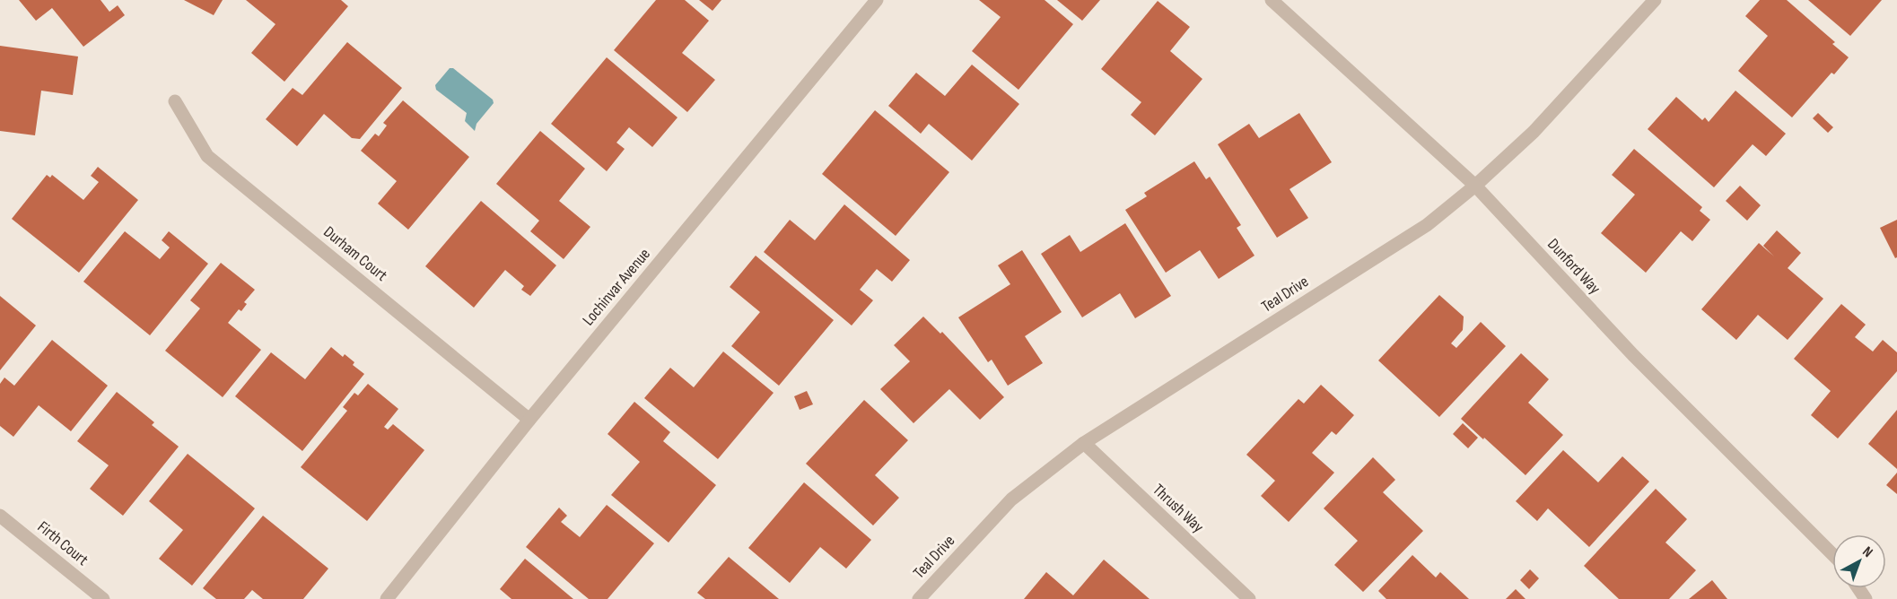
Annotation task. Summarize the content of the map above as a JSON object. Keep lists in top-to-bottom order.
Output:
{
  "streets": {
    "street": [
      "Durham Court",
      "Dunford Way",
      "Lochinvar Avenue",
      "Teal Drive",
      "Thrush Way",
      "Firth Court"
    ]
  },
  "crossings": [
    ["Durham Court", "Lochinvar Avenue"],
    ["Dunford Way", "Teal Drive"],
    ["Teal Drive", "Thrush Way"]
  ],
  "north": "top right"
}
